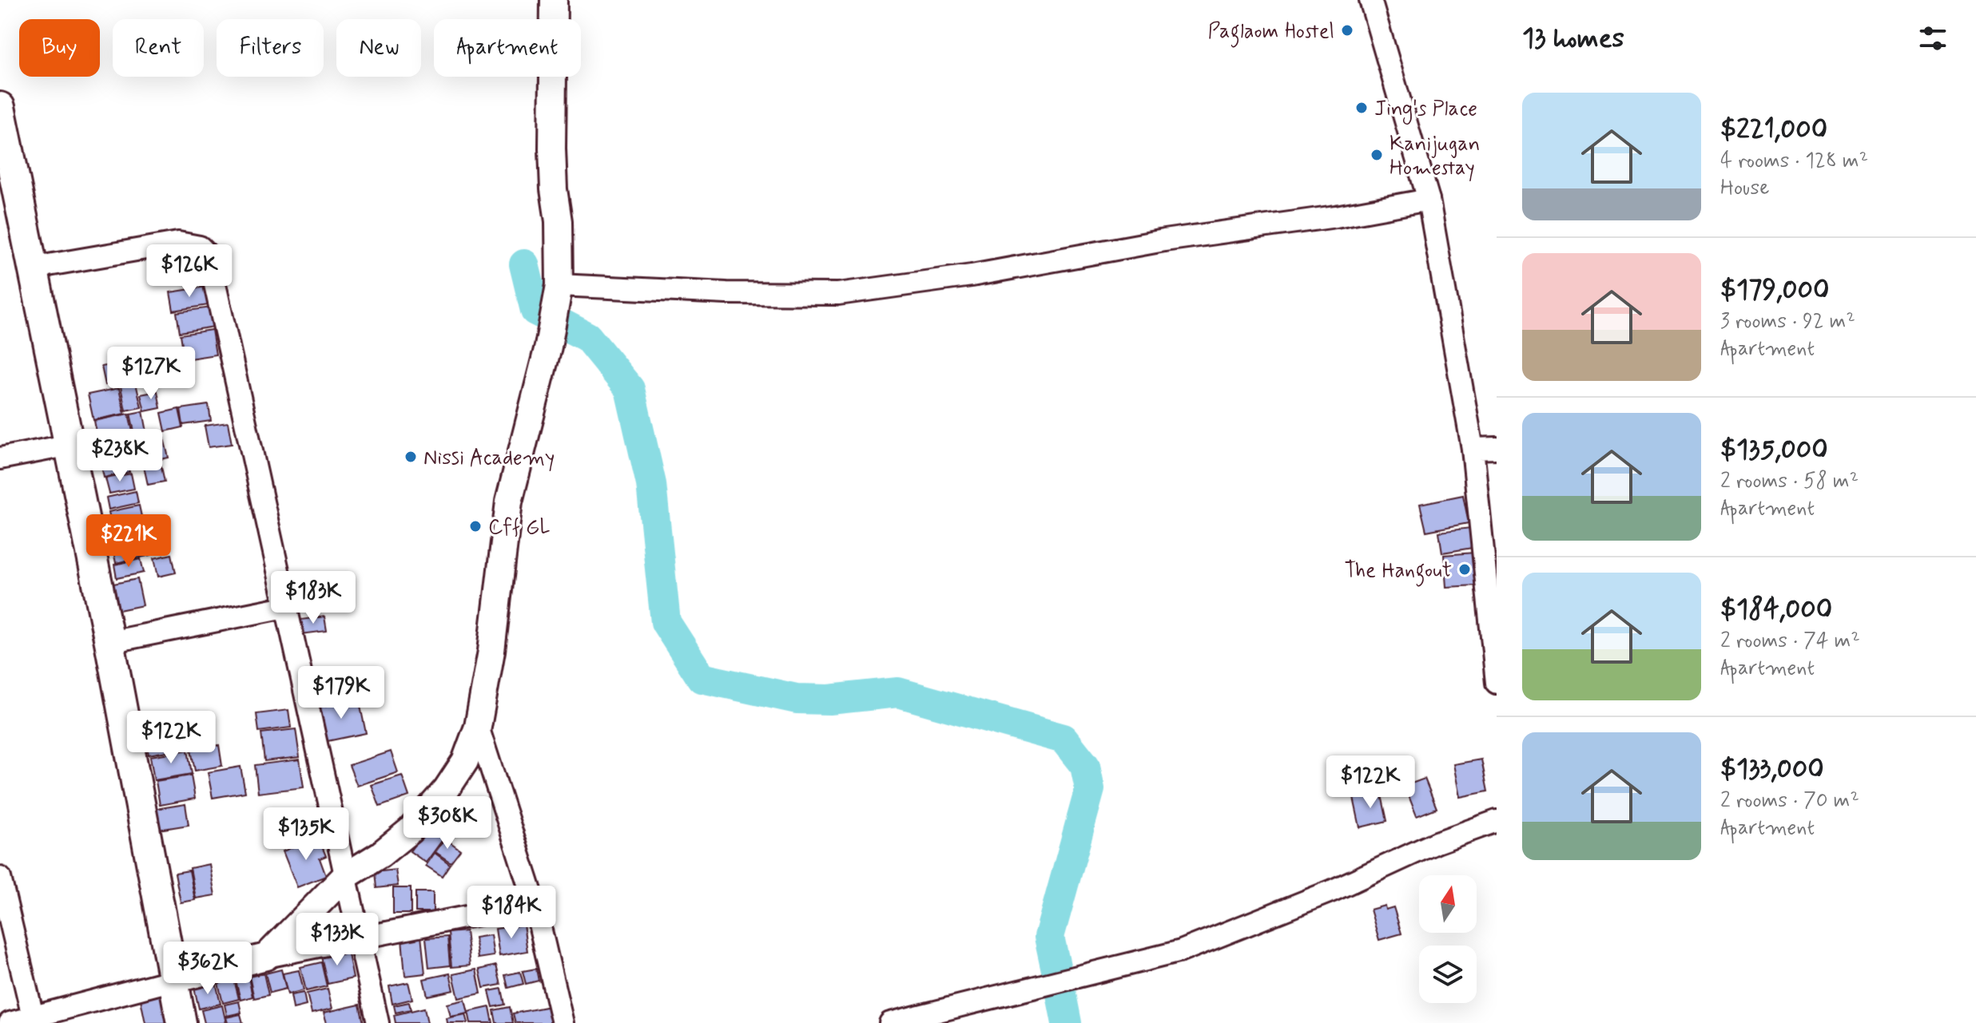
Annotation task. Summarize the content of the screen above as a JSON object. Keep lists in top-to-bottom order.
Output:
{
  "places": [
    "Paglaom Hostel",
    "Jing's Place",
    "Kanijugan Homestay",
    "Nissi Academy",
    "Cff GL",
    "The Hangout"
  ],
  "north": "top",
  "page": {
    "heading": "13 homes",
    "chip": [
      "Buy",
      "Rent",
      "Filters",
      "New",
      "Apartment"
    ],
    "list": [
      {
        "name": "$221,000",
        "note": "4 rooms · 128 m² · House"
      },
      {
        "name": "$179,000",
        "note": "3 rooms · 92 m² · Apartment"
      },
      {
        "name": "$135,000",
        "note": "2 rooms · 58 m² · Apartment"
      },
      {
        "name": "$184,000",
        "note": "2 rooms · 74 m² · Apartment"
      },
      {
        "name": "$133,000",
        "note": "2 rooms · 70 m² · Apartment"
      }
    ],
    "price": [
      "$126K",
      "$127K",
      "$238K",
      "$221K",
      "$183K",
      "$179K",
      "$122K",
      "$122K",
      "$308K",
      "$135K",
      "$184K",
      "$133K",
      "$362K"
    ]
  }
}
